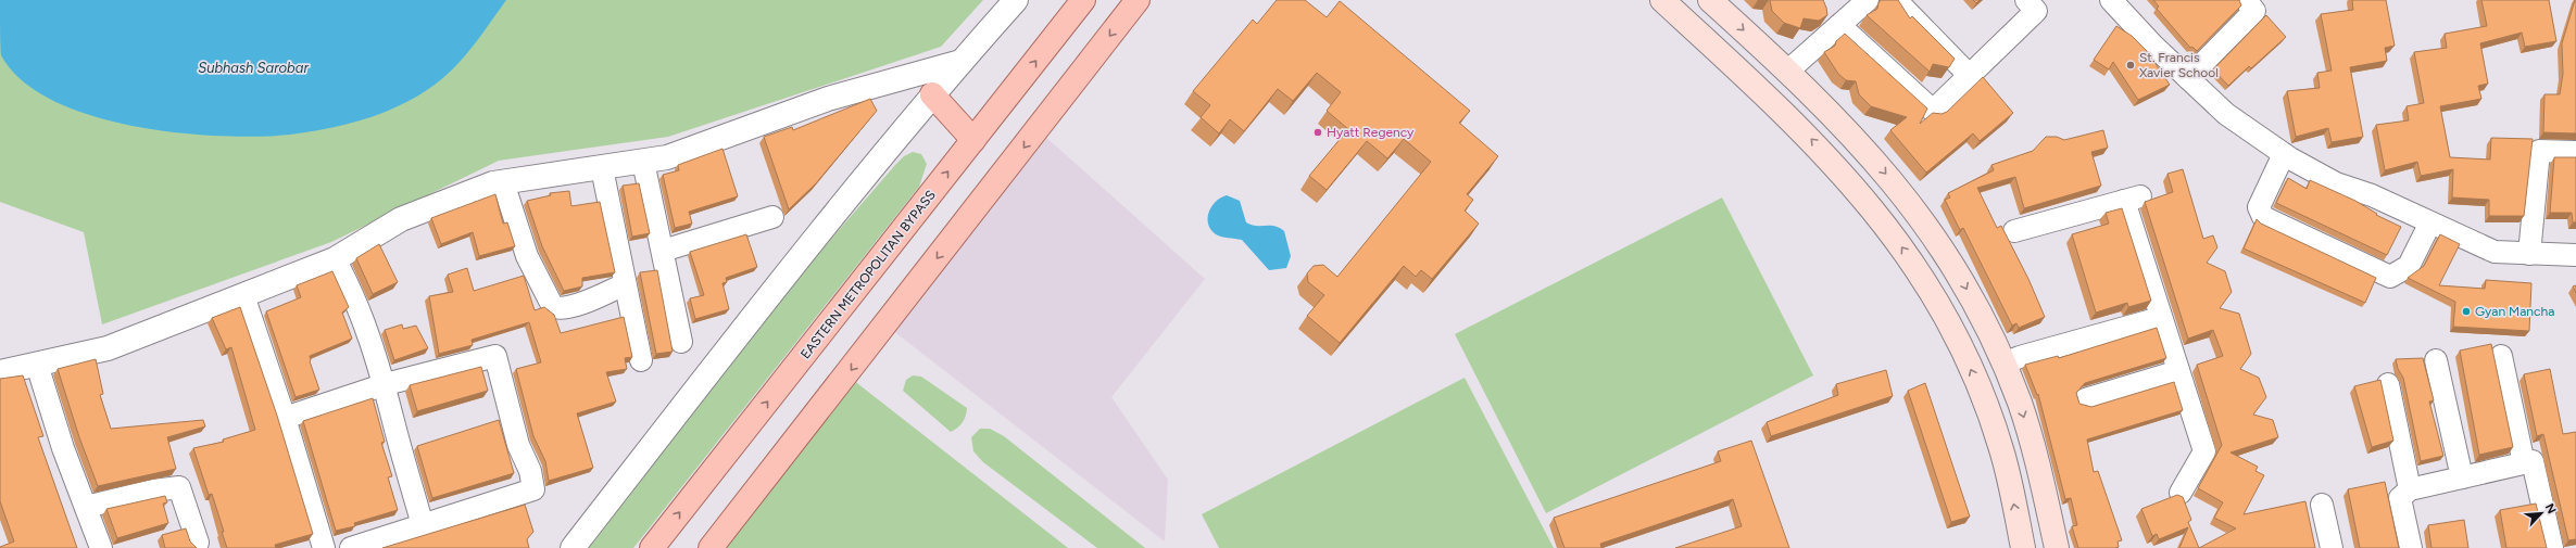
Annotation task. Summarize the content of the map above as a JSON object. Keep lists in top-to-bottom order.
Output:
{
  "streets": {
    "main road": ["EASTERN METROPOLITAN BYPASS"]
  },
  "water": ["Subhash Sarobar"],
  "places": ["St. Francis Xavier School", "Hyatt Regency", "Gyan Mancha"],
  "north": "top right"
}
